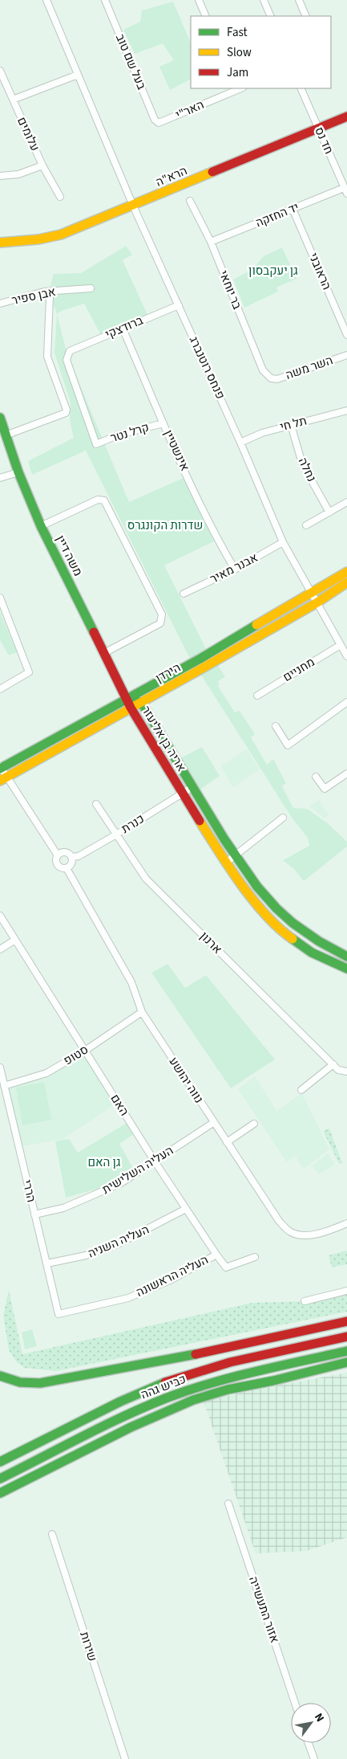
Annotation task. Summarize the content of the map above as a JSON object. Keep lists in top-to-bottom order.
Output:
{
  "streets": {
    "main road": [
      "הרא\"ה",
      "משה דיין",
      "הירדן",
      "אריה בן אליעזר",
      "כביש גהה"
    ],
    "street": [
      "בעל שם טוב",
      "האר\"י",
      "עלומים",
      "חד נס",
      "יד החזקה",
      "הראובני",
      "בר יוחאי",
      "אבן ספיר",
      "ברודצקי",
      "פנחס רוטנברג",
      "השר משה",
      "תל חי",
      "קרל נטר",
      "אינשטיין",
      "נחלה",
      "אבנר מאיר",
      "מחניים",
      "כנרת",
      "ארנון",
      "סטופ",
      "נווה יהושע",
      "האם",
      "העליה השלישית",
      "הררי",
      "העליה השניה",
      "העליה הראשונה",
      "אזור התעשייה",
      "שירות"
    ]
  },
  "crossings": [
    ["בעל שם טוב", "האר\"י"],
    ["חד נס", "הרא\"ה"],
    ["חד נס", "יד החזקה"],
    ["הרא\"ה", "פנחס רוטנברג"],
    ["יד החזקה", "הראובני"],
    ["יד החזקה", "בר יוחאי"],
    ["בר יוחאי", "השר משה"],
    ["ברודצקי", "פנחס רוטנברג"],
    ["ברודצקי", "קרל נטר"],
    ["ברודצקי", "אינשטיין"],
    ["פנחס רוטנברג", "תל חי"],
    ["פנחס רוטנברג", "אבנר מאיר"],
    ["פנחס רוטנברג", "מחניים"],
    ["פנחס רוטנברג", "הירדן"],
    ["תל חי", "נחלה"],
    ["קרל נטר", "אינשטיין"],
    ["אינשטיין", "אבנר מאיר"],
    ["משה דיין", "הירדן"],
    ["משה דיין", "אריה בן אליעזר"],
    ["הירדן", "אריה בן אליעזר"],
    ["אריה בן אליעזר", "כנרת"],
    ["כנרת", "ארנון"],
    ["כנרת", "נווה יהושע"],
    ["סטופ", "נווה יהושע"],
    ["סטופ", "האם"],
    ["סטופ", "הררי"],
    ["נווה יהושע", "העליה השלישית"],
    ["האם", "העליה השלישית"],
    ["האם", "העליה השניה"],
    ["האם", "העליה הראשונה"],
    ["העליה השלישית", "הררי"],
    ["הררי", "העליה השניה"],
    ["הררי", "העליה הראשונה"]
  ],
  "parks": ["גן יעקבסון", "שדרות הקונגרס", "גן האם"],
  "legend": ["Fast", "Slow", "Jam"],
  "north": "top right"
}
